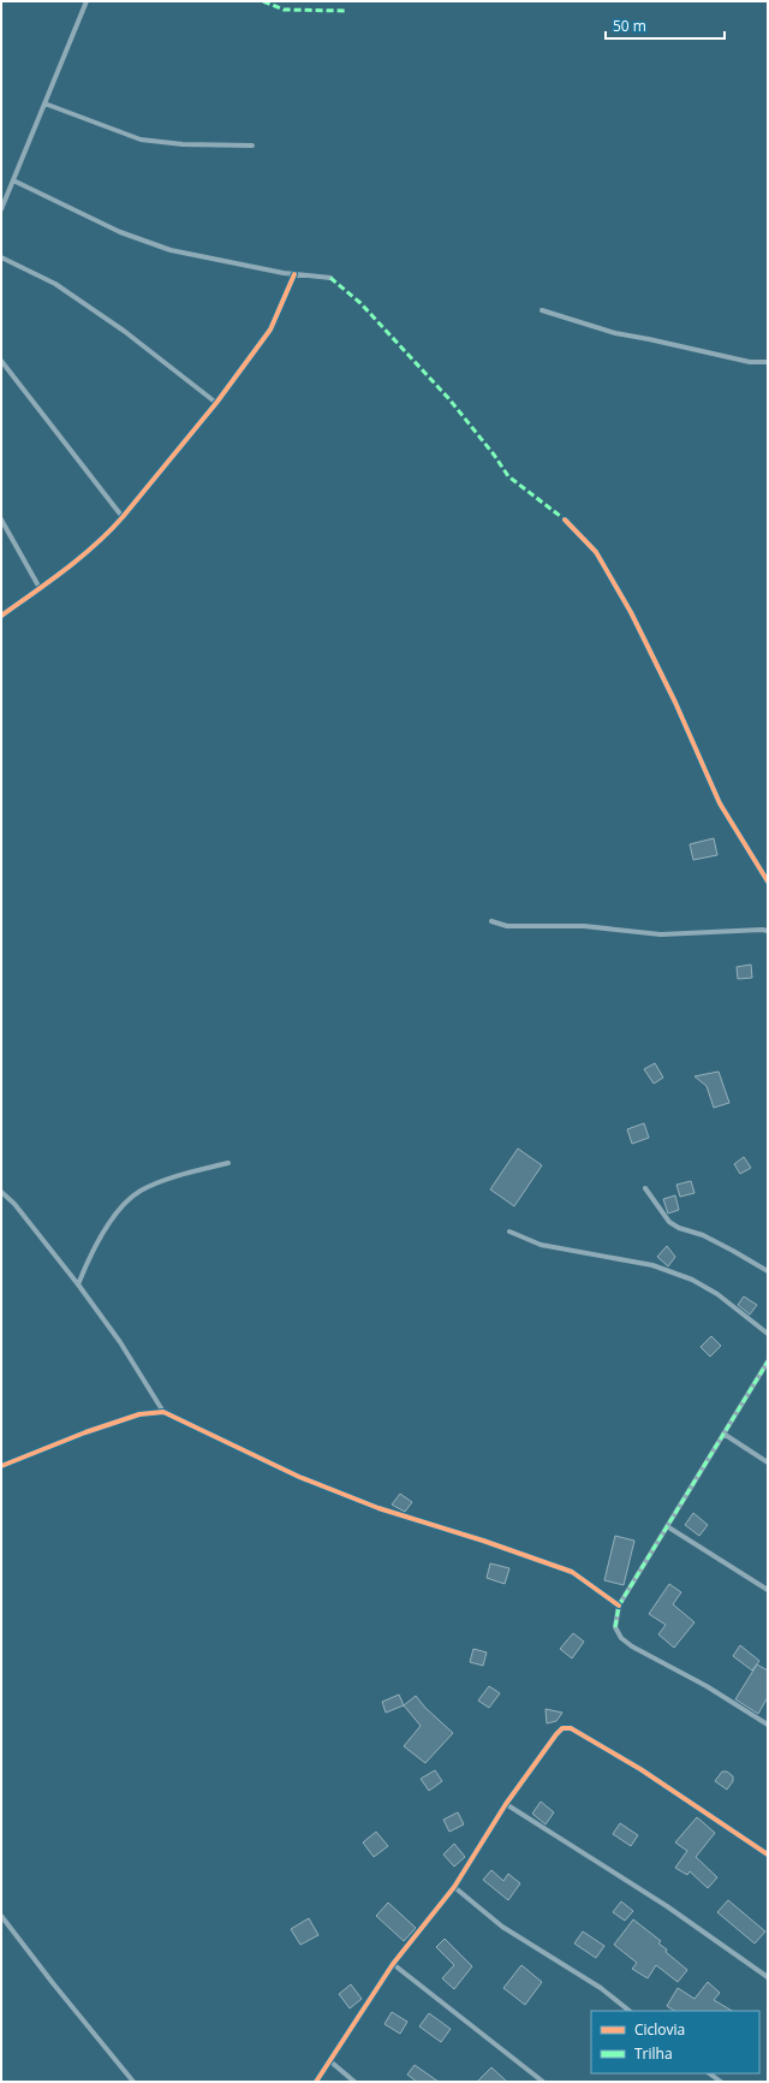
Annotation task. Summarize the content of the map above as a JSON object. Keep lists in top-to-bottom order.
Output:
{
  "legend": ["Ciclovia", "Trilha"],
  "scale_bar": "50 m"
}
